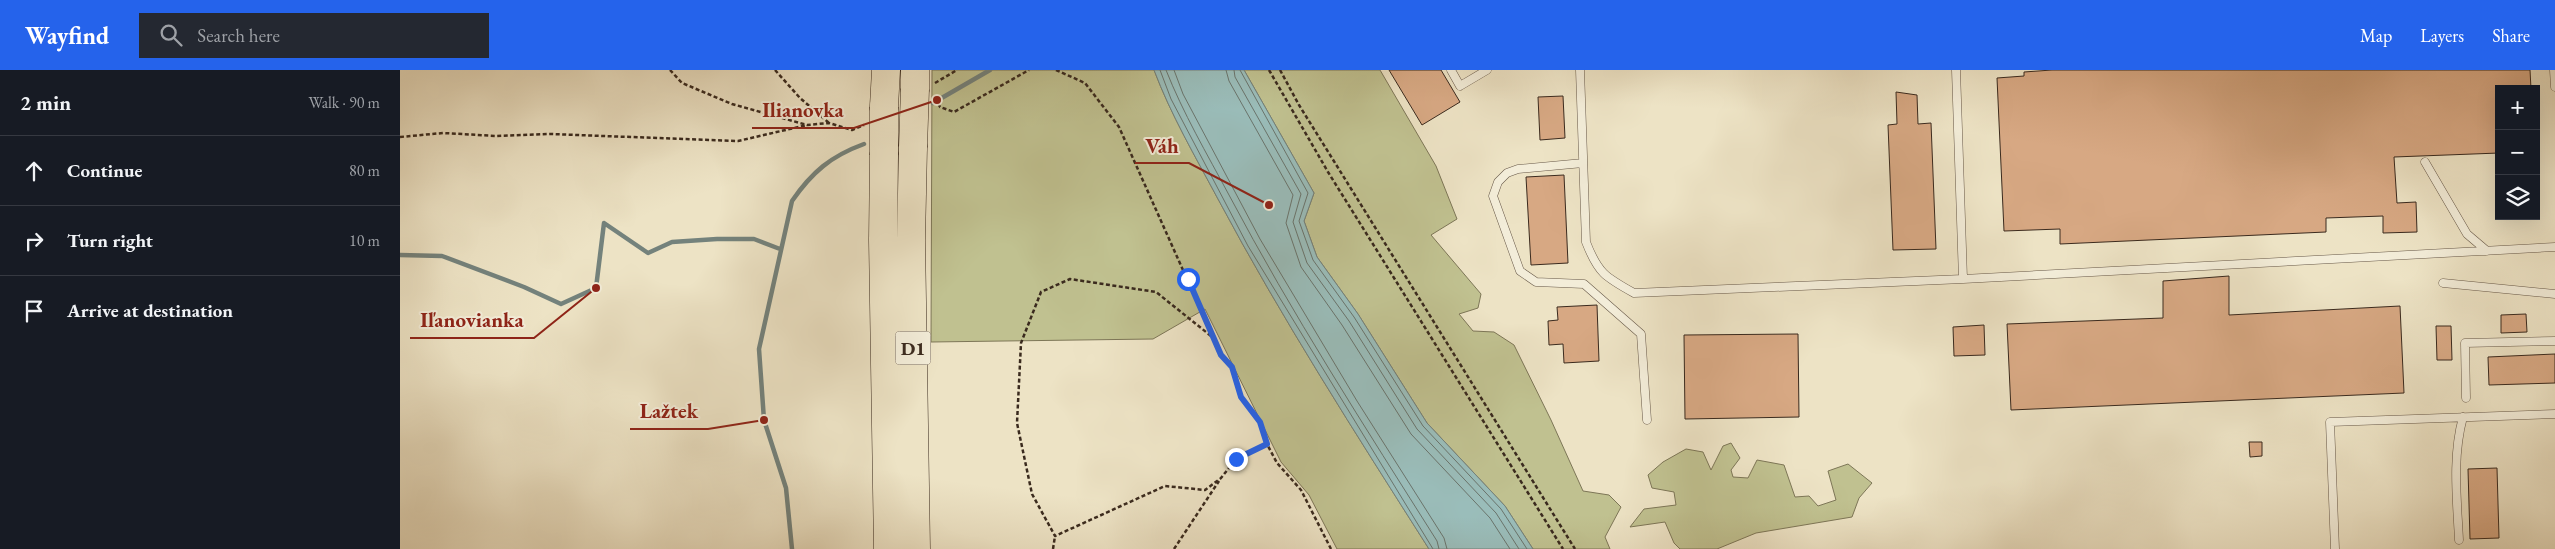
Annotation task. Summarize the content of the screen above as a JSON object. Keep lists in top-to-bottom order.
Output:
{
  "streets": {
    "highway": ["D1"]
  },
  "places": [
    "Ilianovka",
    "Váh",
    "Iľanovianka",
    "Lažtek"
  ],
  "page": {
    "header": "Wayfind",
    "search": "Search here",
    "nav": ["Map", "Layers", "Share"],
    "heading": ["2 min", "Walk · 90 m"],
    "map_buttons": ["+", "−"],
    "list": [
      ["Continue", "80 m"],
      ["Turn right", "10 m"],
      "Arrive at destination"
    ]
  }
}
